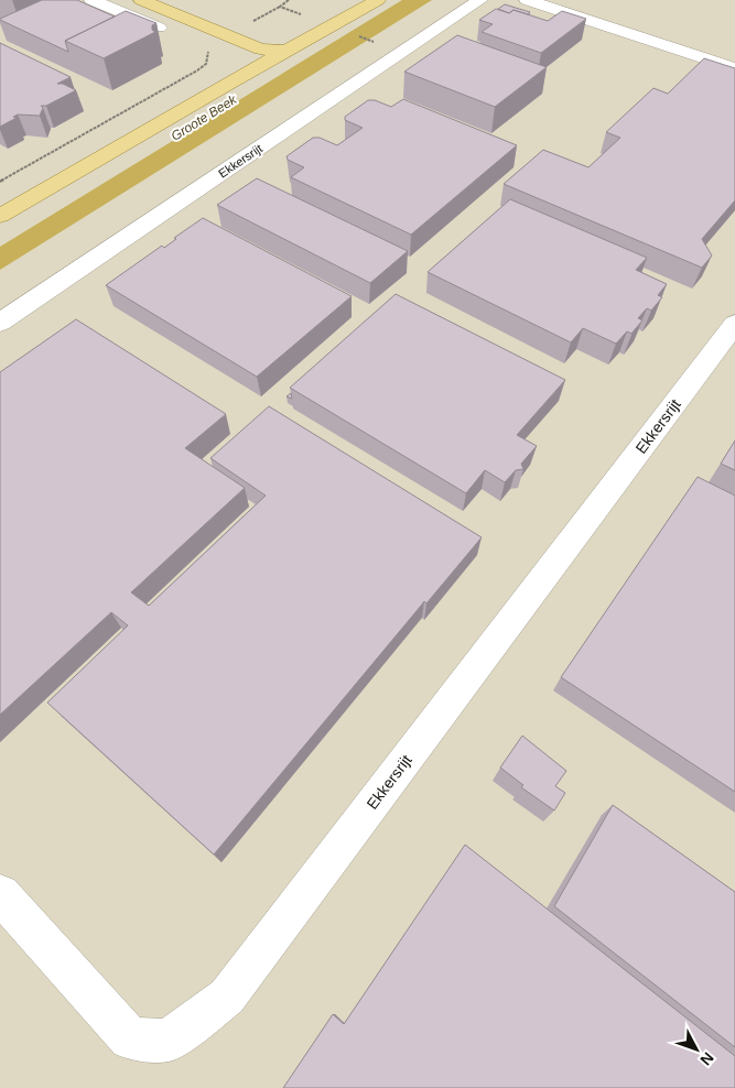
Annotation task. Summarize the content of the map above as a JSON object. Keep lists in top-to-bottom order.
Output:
{
  "streets": {
    "street": ["Ekkersrijt"]
  },
  "water": ["Groote Beek"],
  "north": "bottom right"
}
